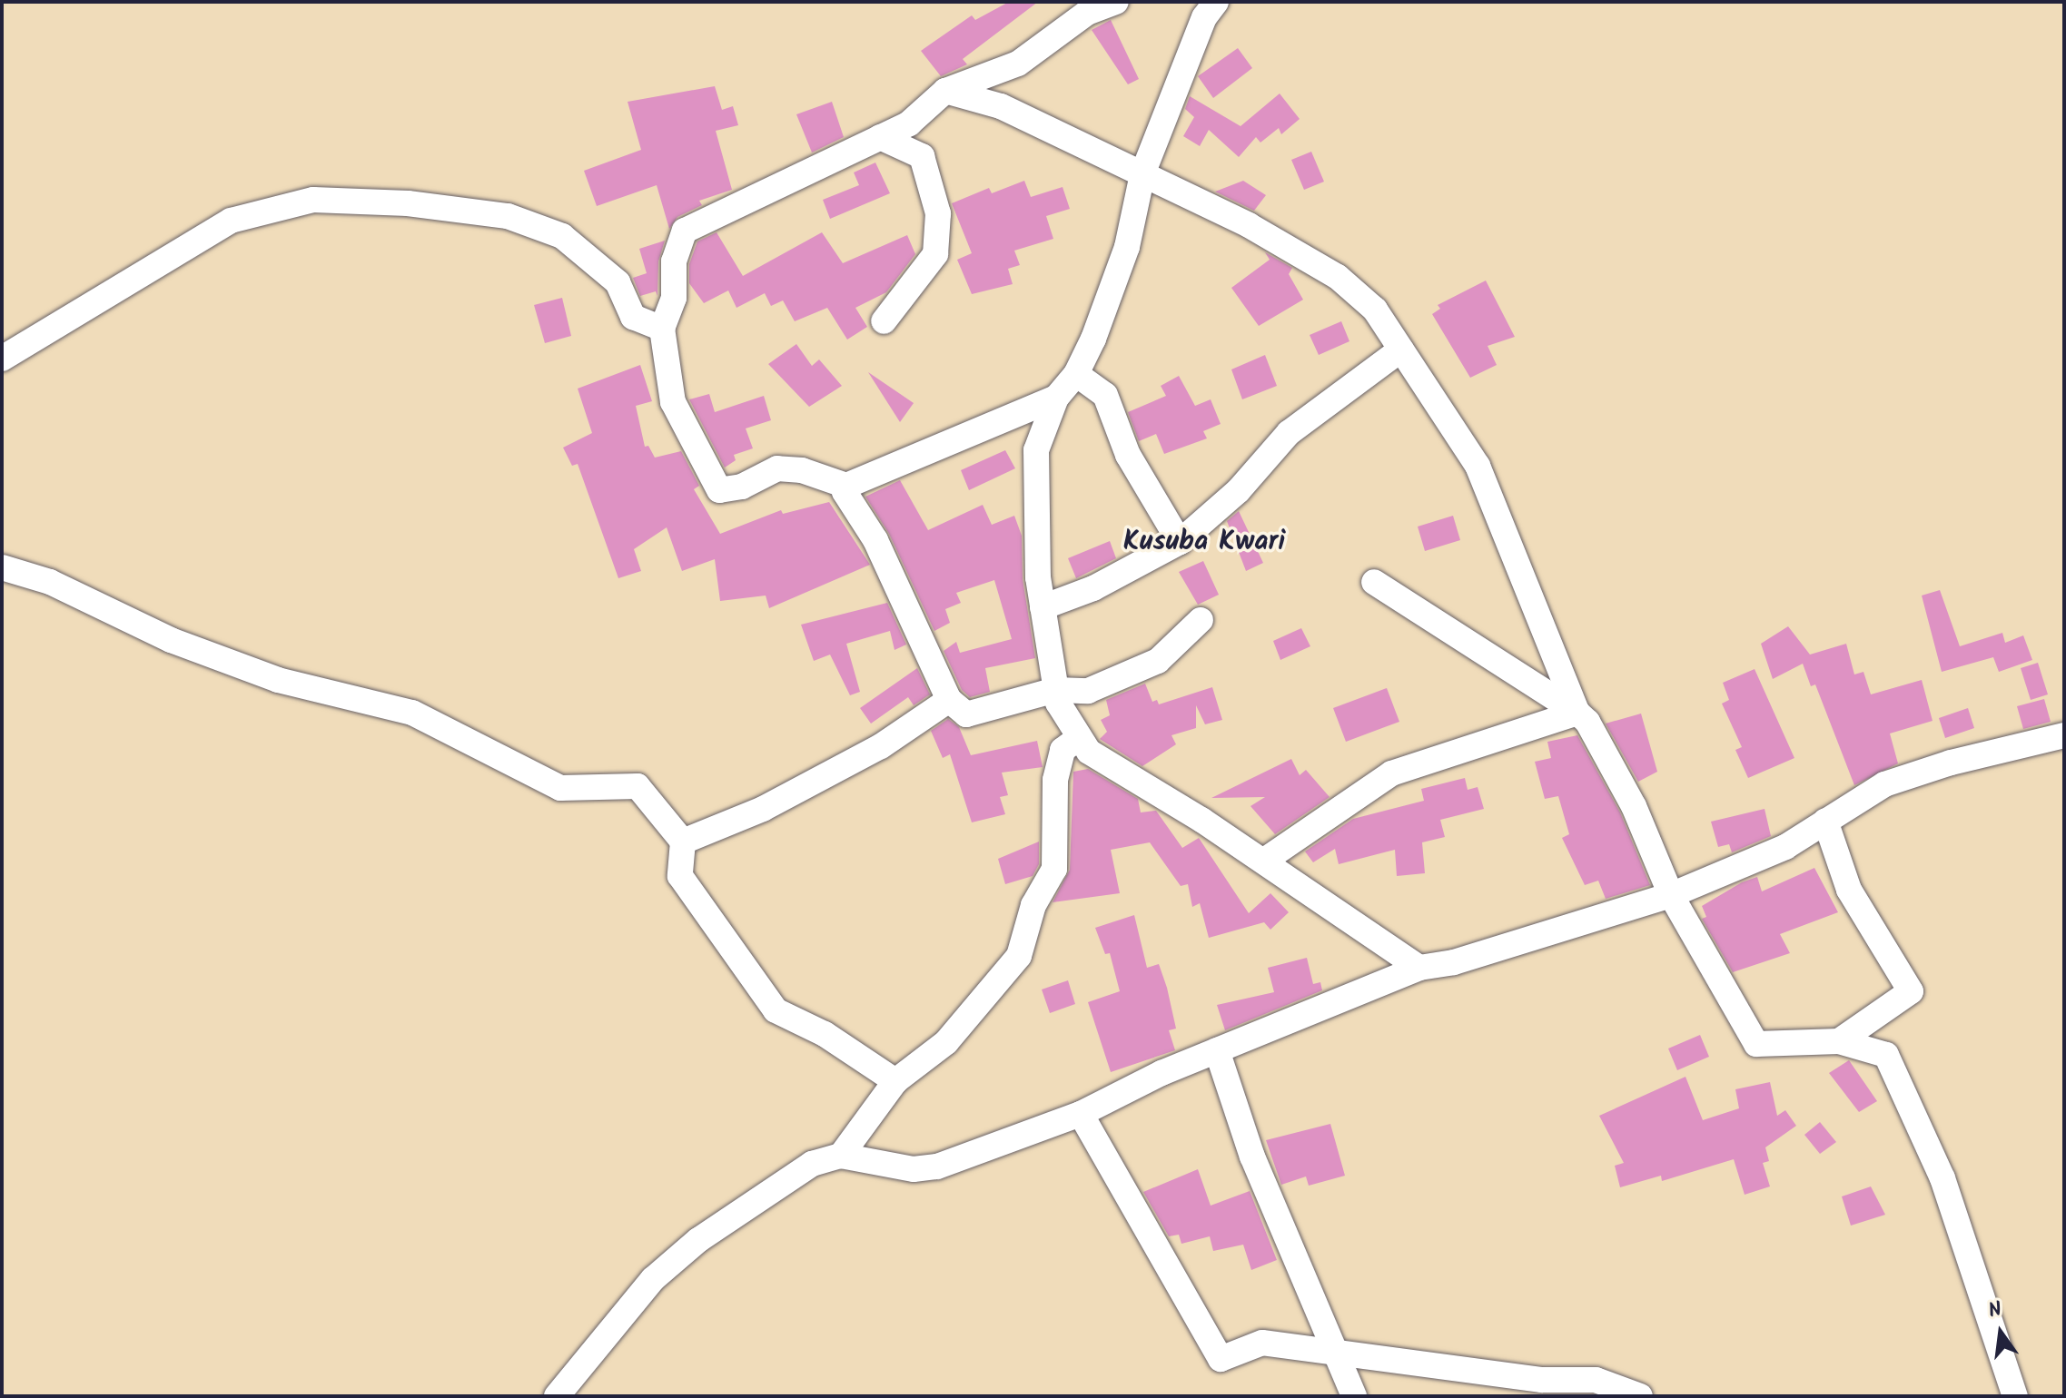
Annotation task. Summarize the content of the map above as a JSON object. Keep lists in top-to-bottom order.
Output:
{
  "districts": ["Kusuba Kwari"],
  "north": "top"
}
